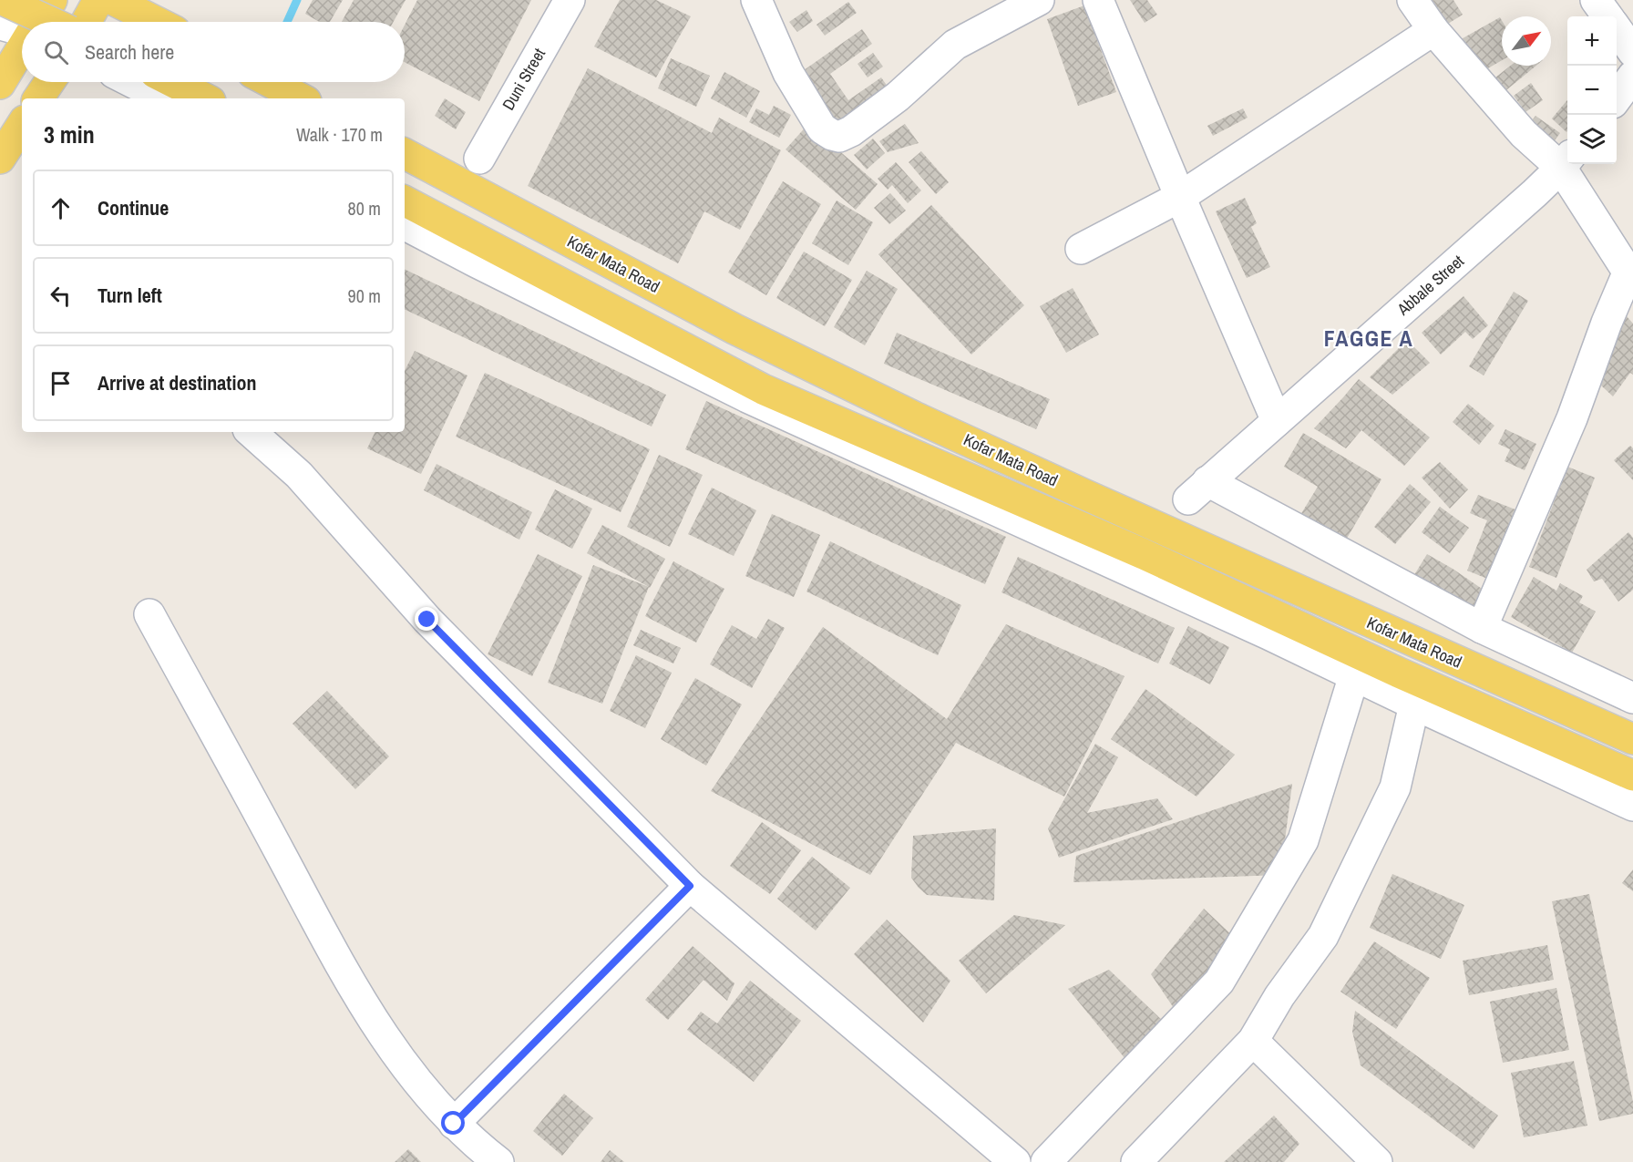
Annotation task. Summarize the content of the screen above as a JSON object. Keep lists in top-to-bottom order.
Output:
{
  "streets": {
    "main road": ["Kofar Mata Road"],
    "street": ["Duni Street", "Abbale Street"]
  },
  "districts": ["FAGGE A"],
  "north": "top right",
  "page": {
    "map_buttons": ["+", "−"],
    "search": "Search here",
    "heading": ["3 min", "Walk · 170 m"],
    "list": [
      ["Continue", "80 m"],
      ["Turn left", "90 m"],
      "Arrive at destination"
    ]
  }
}
